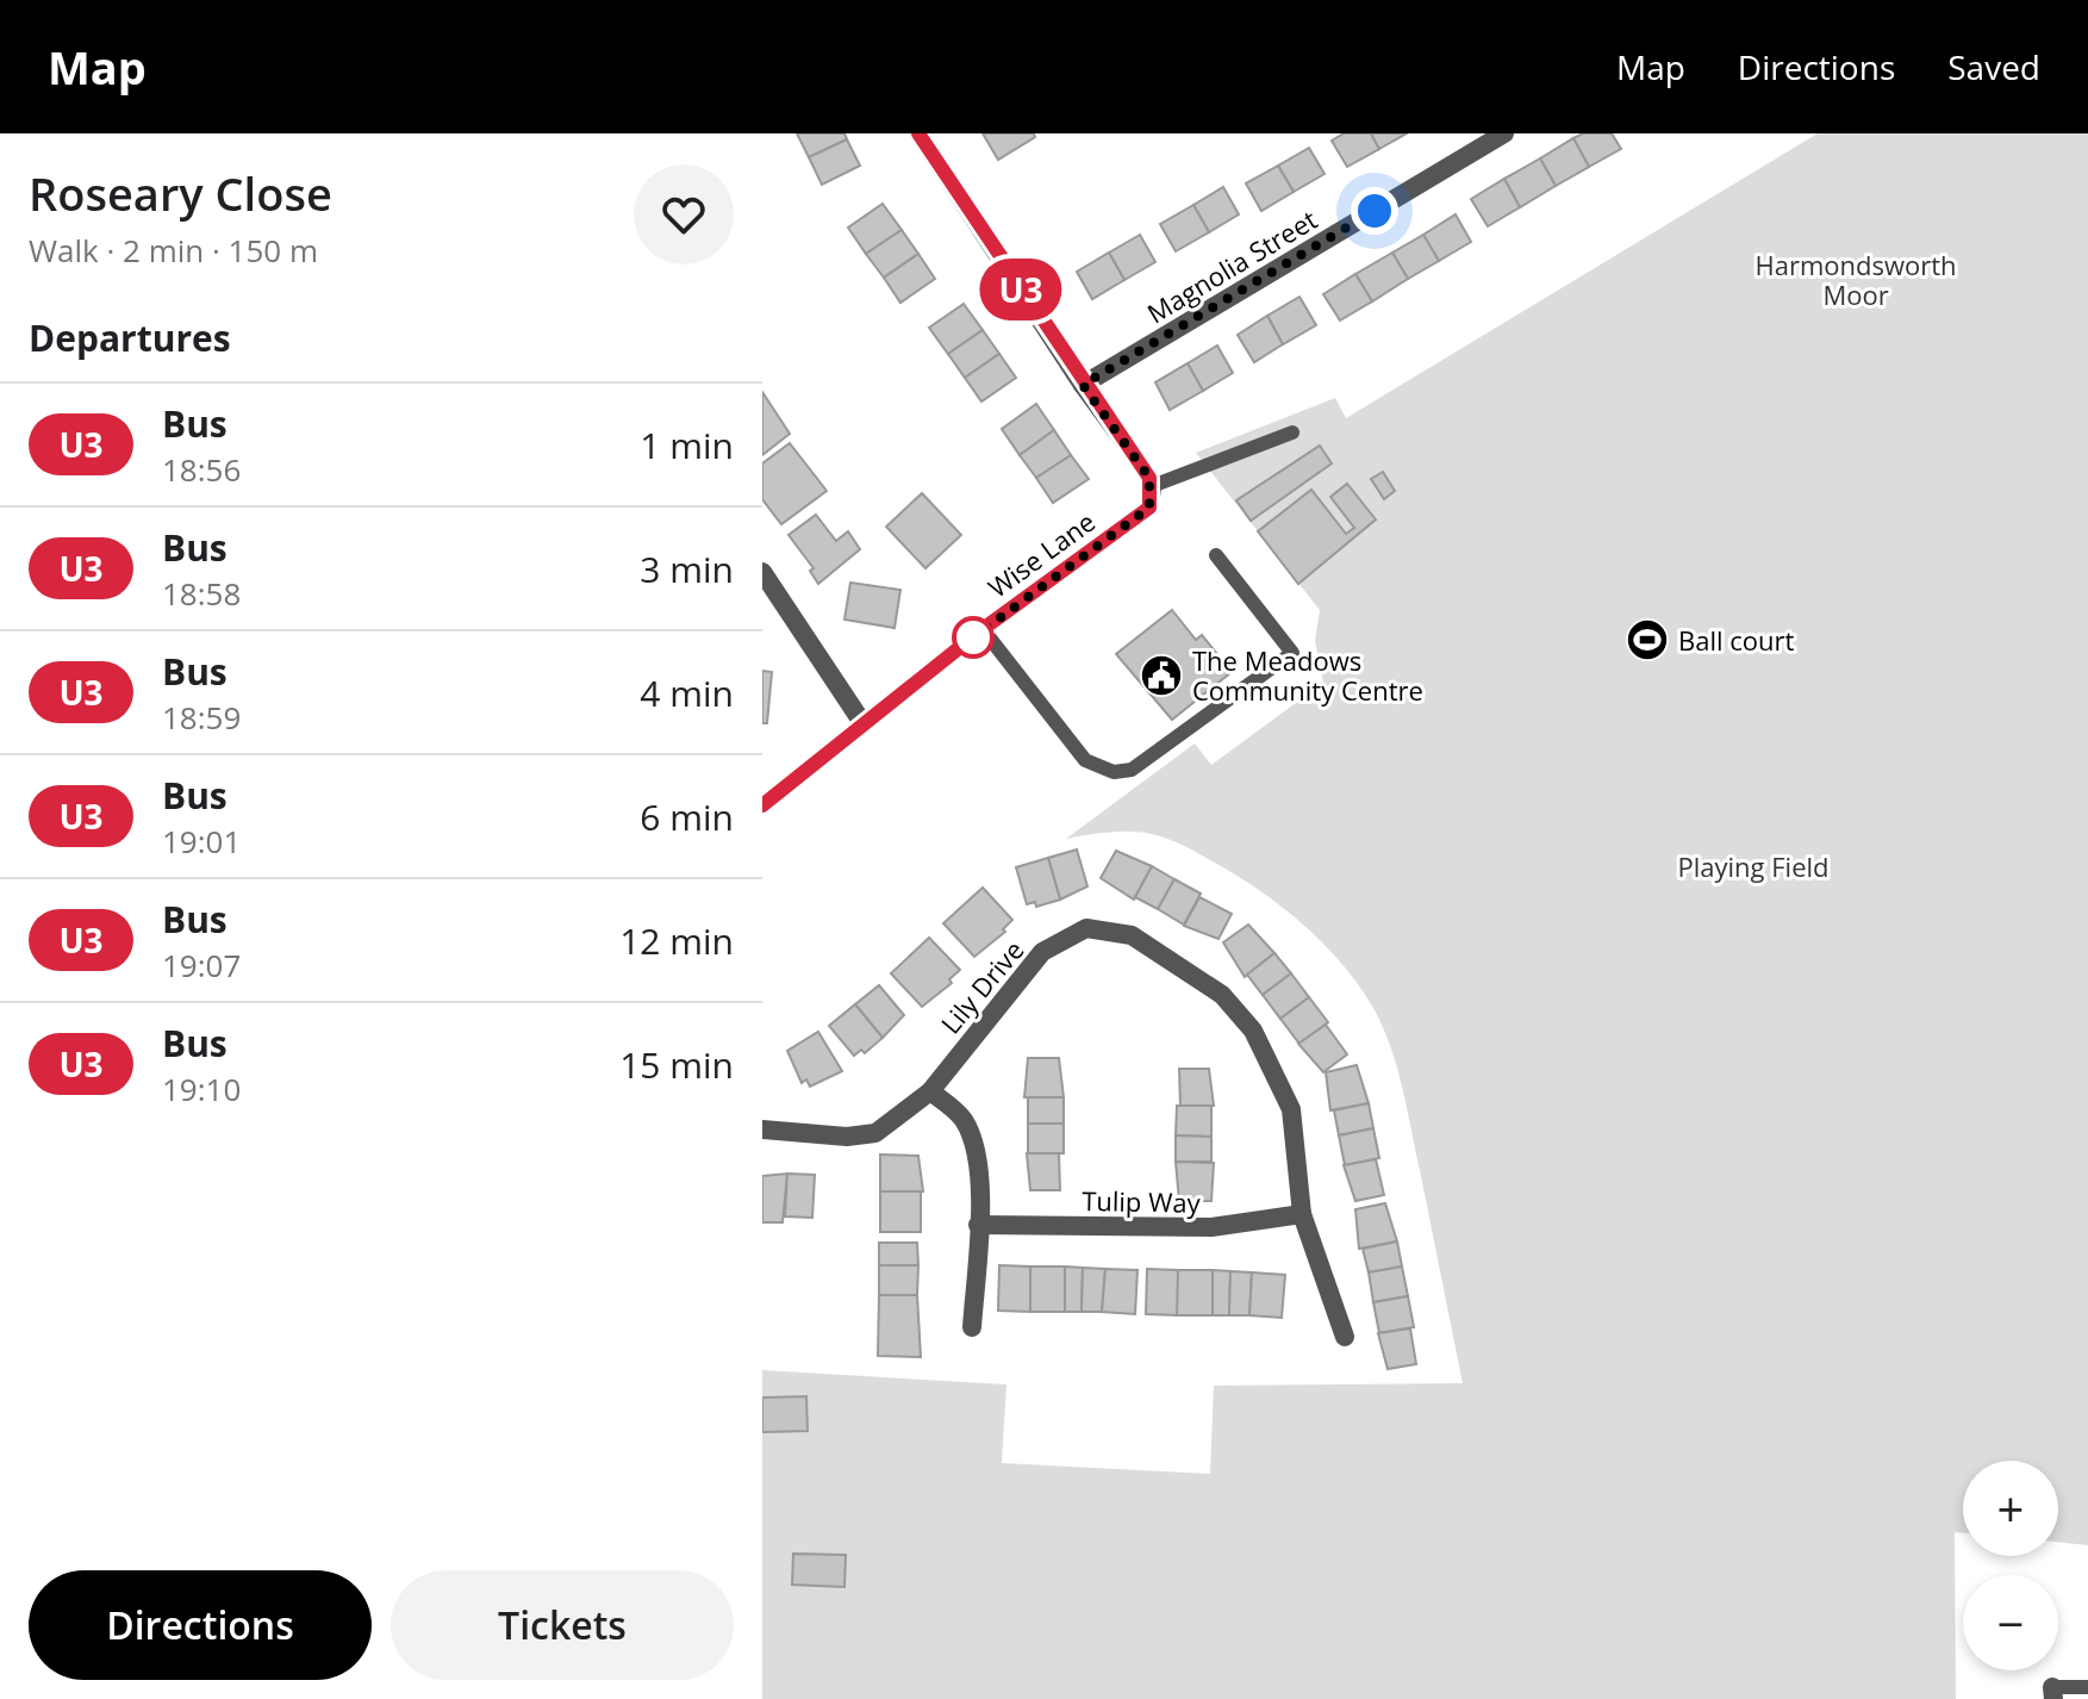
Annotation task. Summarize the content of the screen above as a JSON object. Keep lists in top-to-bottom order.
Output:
{
  "streets": {
    "street": [
      "Magnolia Street",
      "Wise Lane",
      "Lily Drive",
      "Tulip Way"
    ]
  },
  "crossings": [
    ["Lily Drive", "Tulip Way"]
  ],
  "parks": ["Harmondsworth Moor", "Playing Field"],
  "places": {
    "sports": ["Ball court"],
    "public building": ["The Meadows Community Centre"]
  },
  "lines": ["bus line U3"],
  "page": {
    "header": "Map",
    "nav": ["Map", "Directions", "Saved"],
    "heading": [
      ["Roseary Close", "Walk · 2 min · 150 m"],
      "Departures"
    ],
    "on_map": "U3",
    "list": [
      {
        "mark": "U3",
        "name": "Bus",
        "note": "18:56",
        "value": "1 min"
      },
      {
        "mark": "U3",
        "name": "Bus",
        "note": "18:58",
        "value": "3 min"
      },
      {
        "mark": "U3",
        "name": "Bus",
        "note": "18:59",
        "value": "4 min"
      },
      {
        "mark": "U3",
        "name": "Bus",
        "note": "19:01",
        "value": "6 min"
      },
      {
        "mark": "U3",
        "name": "Bus",
        "note": "19:07",
        "value": "12 min"
      },
      {
        "mark": "U3",
        "name": "Bus",
        "note": "19:10",
        "value": "15 min"
      }
    ],
    "map_buttons": ["+", "−"],
    "buttons": ["Directions", "Tickets"]
  }
}
